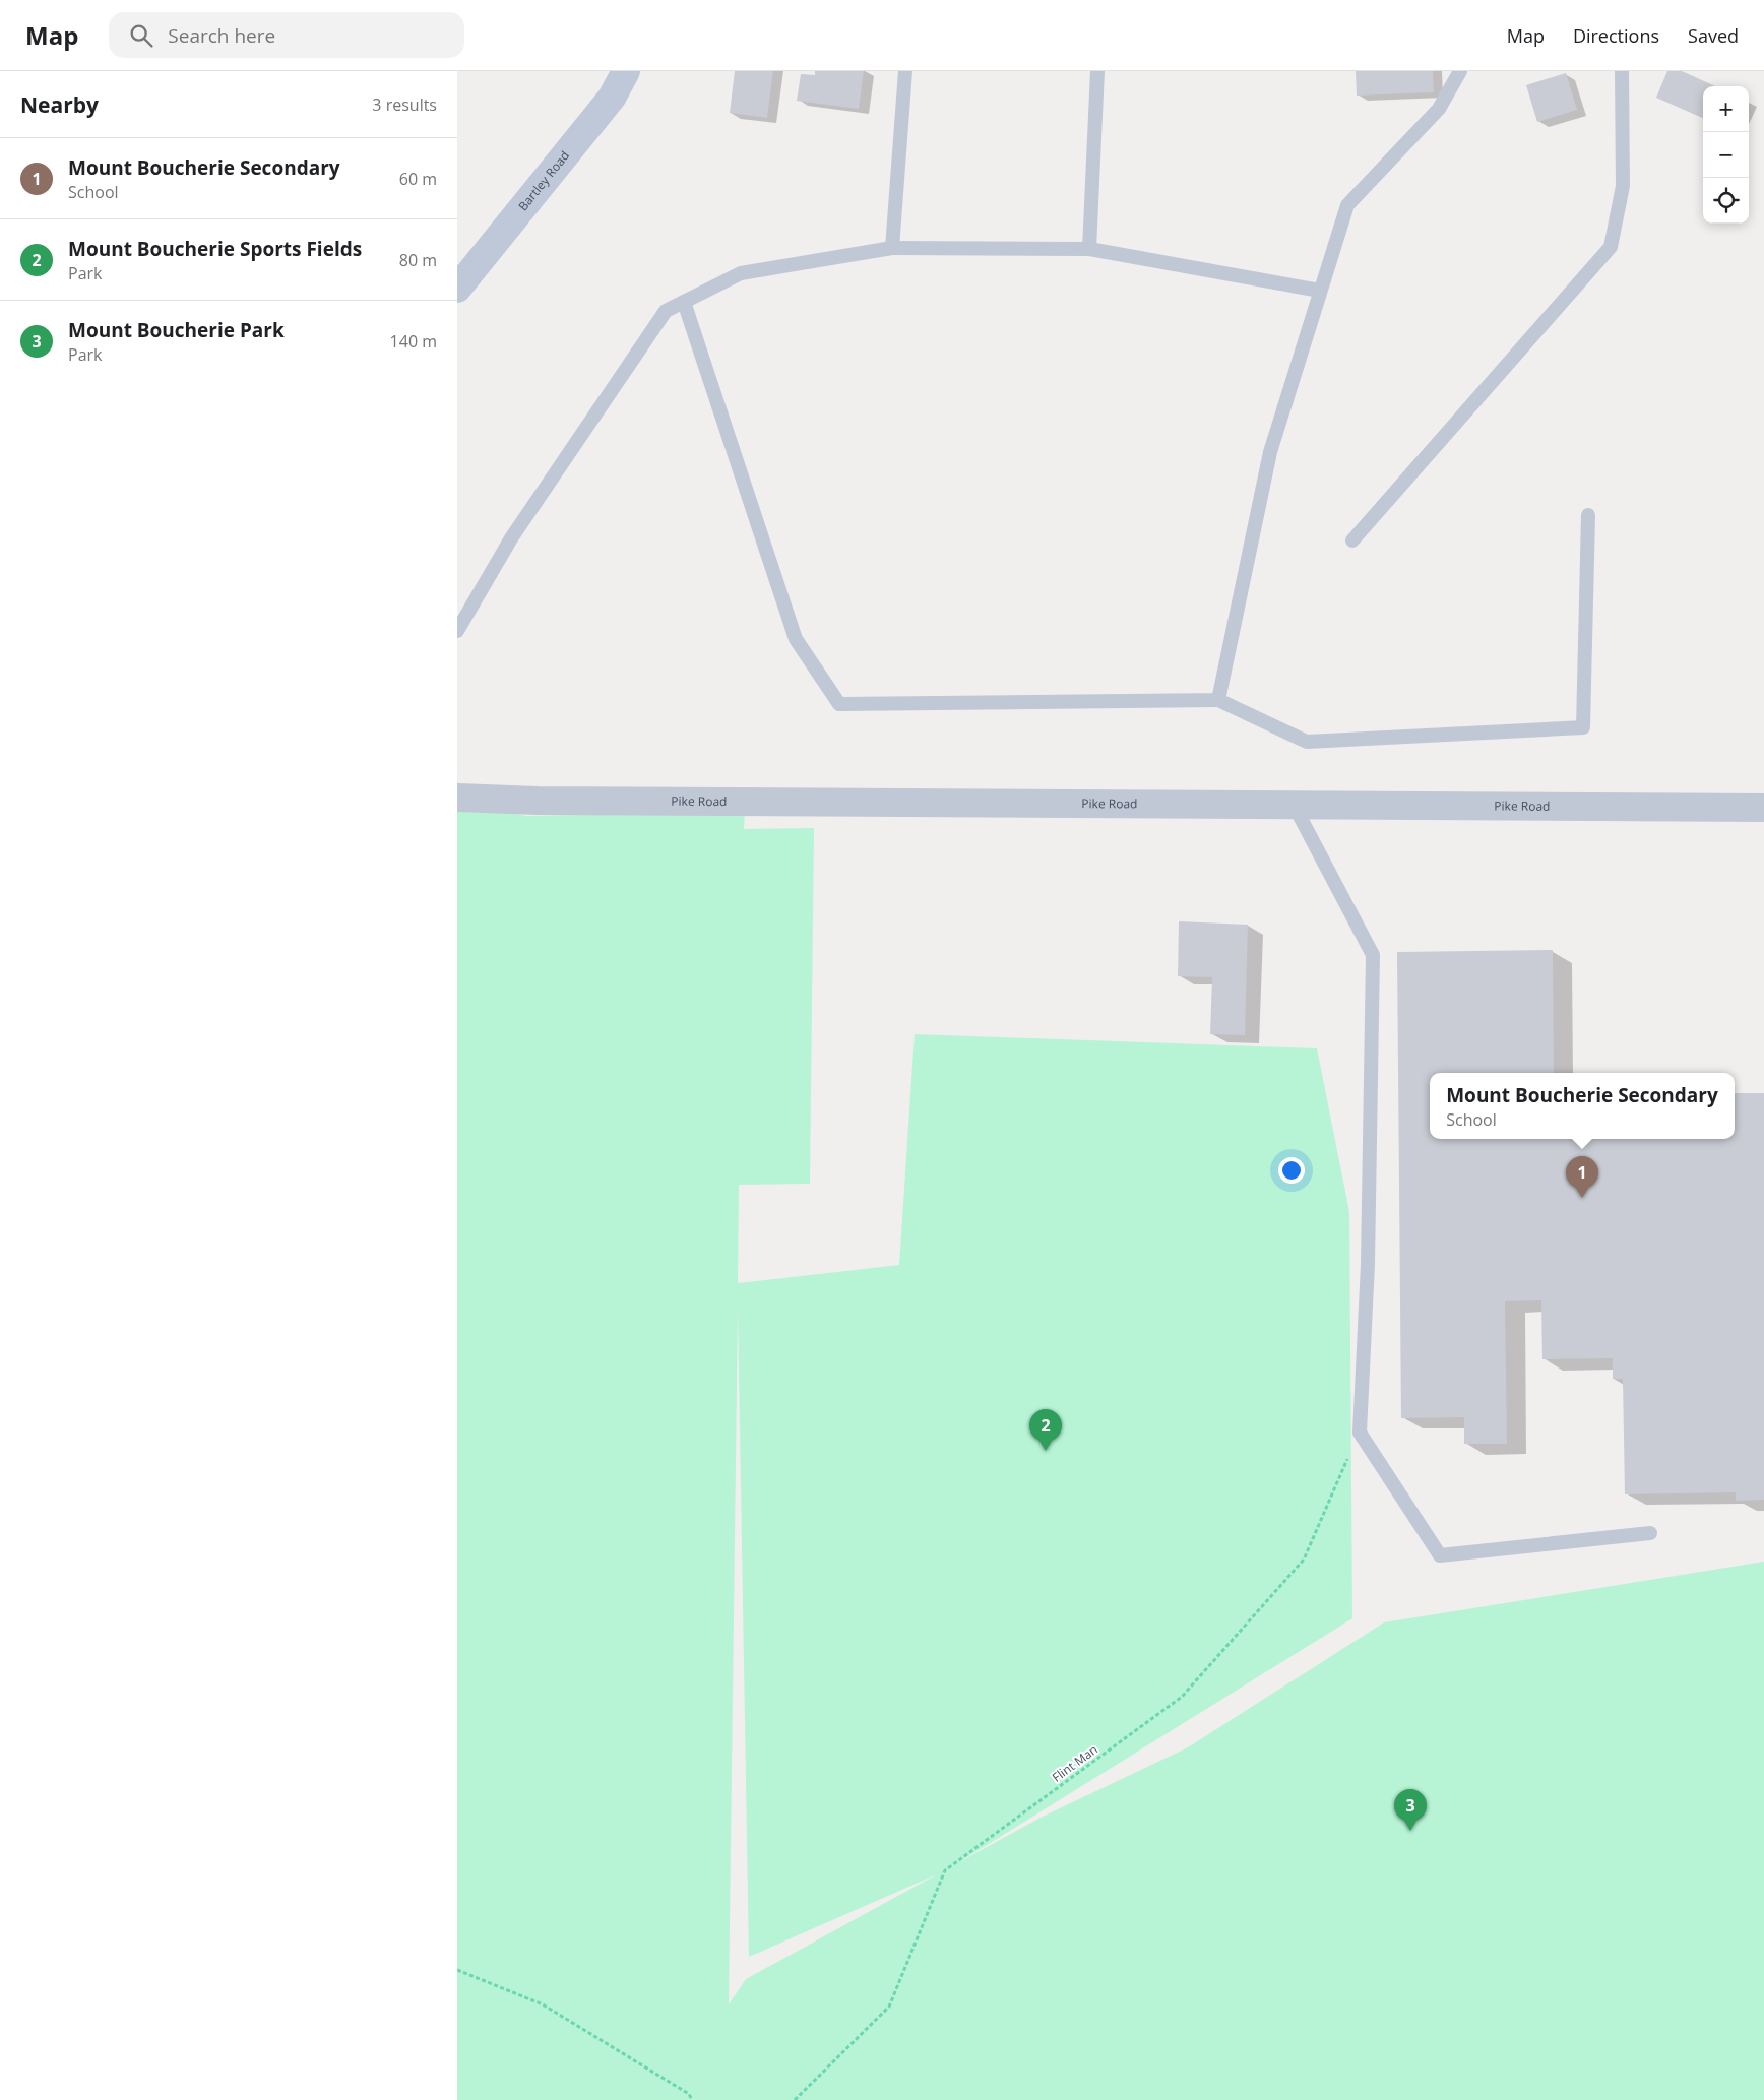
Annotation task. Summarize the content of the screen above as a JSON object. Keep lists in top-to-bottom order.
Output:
{
  "streets": {
    "street": ["Bartley Road", "Pike Road"],
    "path": ["Flint Man"]
  },
  "page": {
    "header": "Map",
    "search": "Search here",
    "nav": ["Map", "Directions", "Saved"],
    "heading": ["Nearby", "3 results"],
    "map_buttons": ["+", "−"],
    "list": [
      {
        "mark": "1",
        "name": "Mount Boucherie Secondary",
        "note": "School",
        "value": "60 m"
      },
      {
        "mark": "2",
        "name": "Mount Boucherie Sports Fields",
        "note": "Park",
        "value": "80 m"
      },
      {
        "mark": "3",
        "name": "Mount Boucherie Park",
        "note": "Park",
        "value": "140 m"
      }
    ],
    "popup": ["Mount Boucherie Secondary", "School"],
    "pins": ["1", "2", "3"]
  }
}
